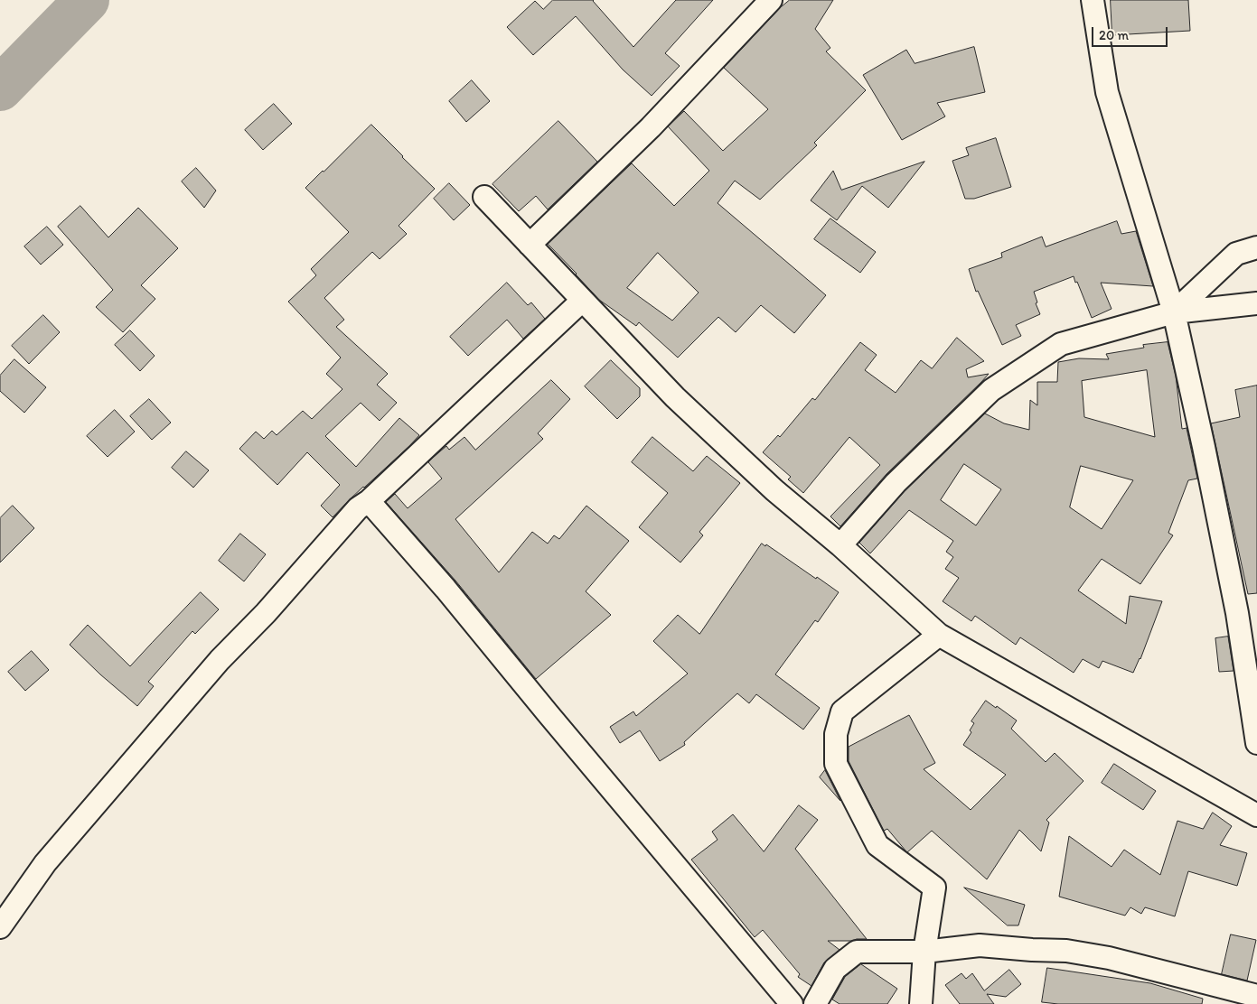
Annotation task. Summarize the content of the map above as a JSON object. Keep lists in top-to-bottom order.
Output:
{
  "scale_bar": "20 m"
}
